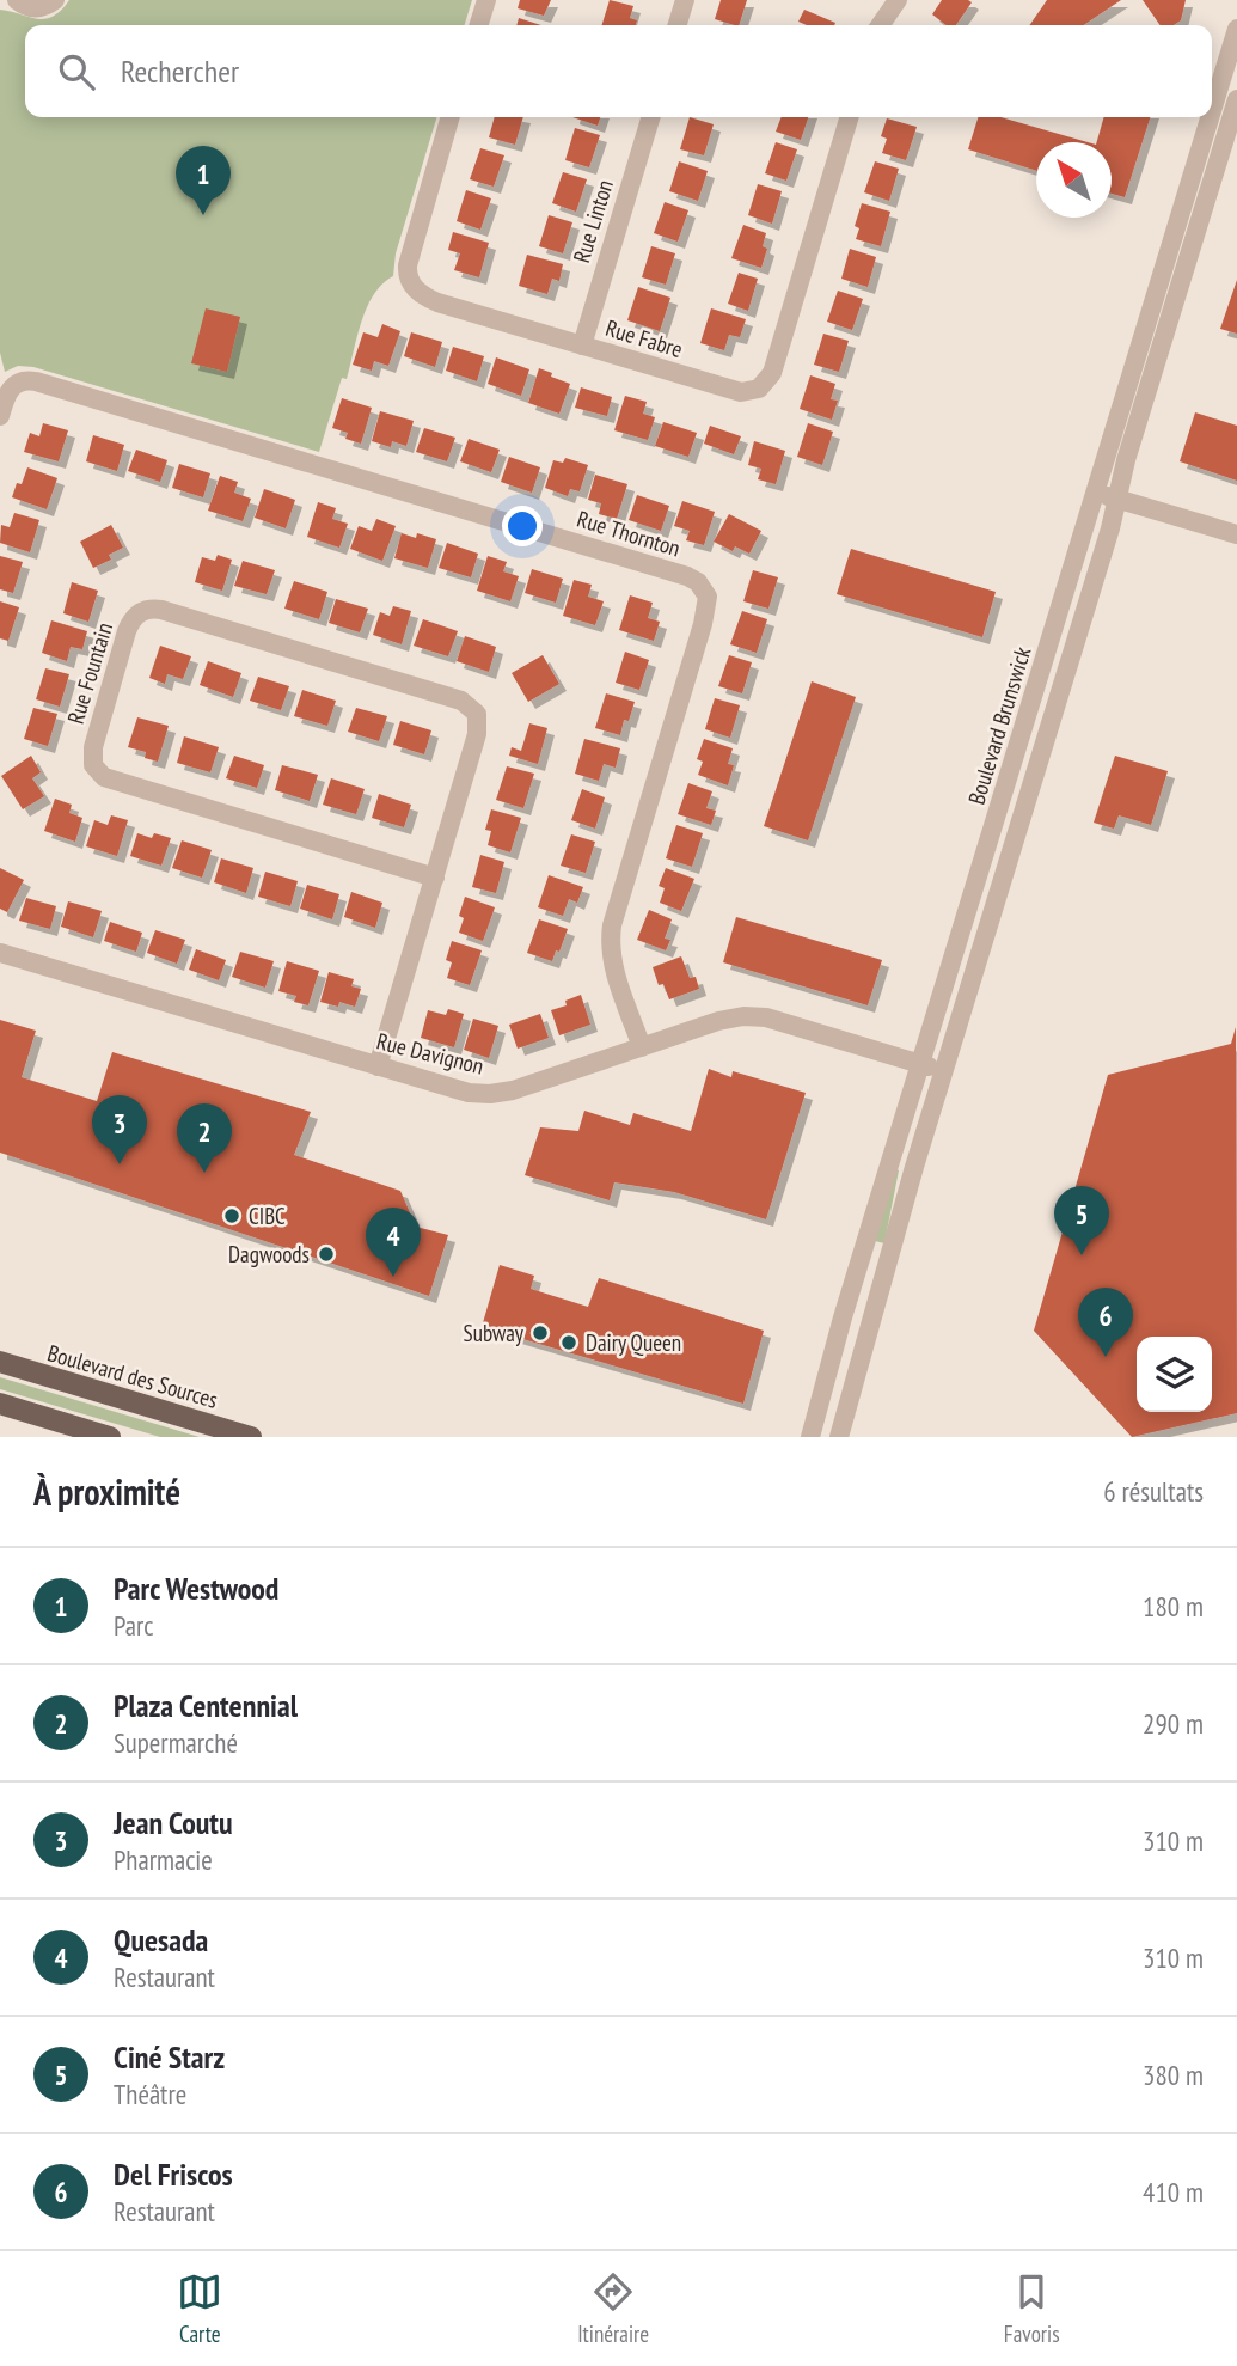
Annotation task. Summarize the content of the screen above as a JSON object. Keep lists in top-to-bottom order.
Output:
{
  "streets": {
    "main road": ["Boulevard des Sources"],
    "street": [
      "Rue Linton",
      "Rue Fabre",
      "Rue Thornton",
      "Rue Fountain",
      "Boulevard Brunswick",
      "Rue Davignon"
    ]
  },
  "crossings": [
    ["Rue Linton", "Rue Fabre"],
    ["Rue Thornton", "Rue Davignon"],
    ["Rue Fountain", "Rue Davignon"],
    ["Boulevard Brunswick", "Rue Davignon"]
  ],
  "places": [
    "CIBC",
    "Dagwoods",
    "Subway",
    "Dairy Queen"
  ],
  "north": "top left",
  "page": {
    "search": "Rechercher",
    "pins": [
      "1",
      "3",
      "2",
      "5",
      "4",
      "6"
    ],
    "heading": ["À proximité", "6 résultats"],
    "list": [
      {
        "mark": "1",
        "name": "Parc Westwood",
        "note": "Parc",
        "value": "180 m"
      },
      {
        "mark": "2",
        "name": "Plaza Centennial",
        "note": "Supermarché",
        "value": "290 m"
      },
      {
        "mark": "3",
        "name": "Jean Coutu",
        "note": "Pharmacie",
        "value": "310 m"
      },
      {
        "mark": "4",
        "name": "Quesada",
        "note": "Restaurant",
        "value": "310 m"
      },
      {
        "mark": "5",
        "name": "Ciné Starz",
        "note": "Théâtre",
        "value": "380 m"
      },
      {
        "mark": "6",
        "name": "Del Friscos",
        "note": "Restaurant",
        "value": "410 m"
      }
    ],
    "nav": ["Carte", "Itinéraire", "Favoris"]
  }
}
